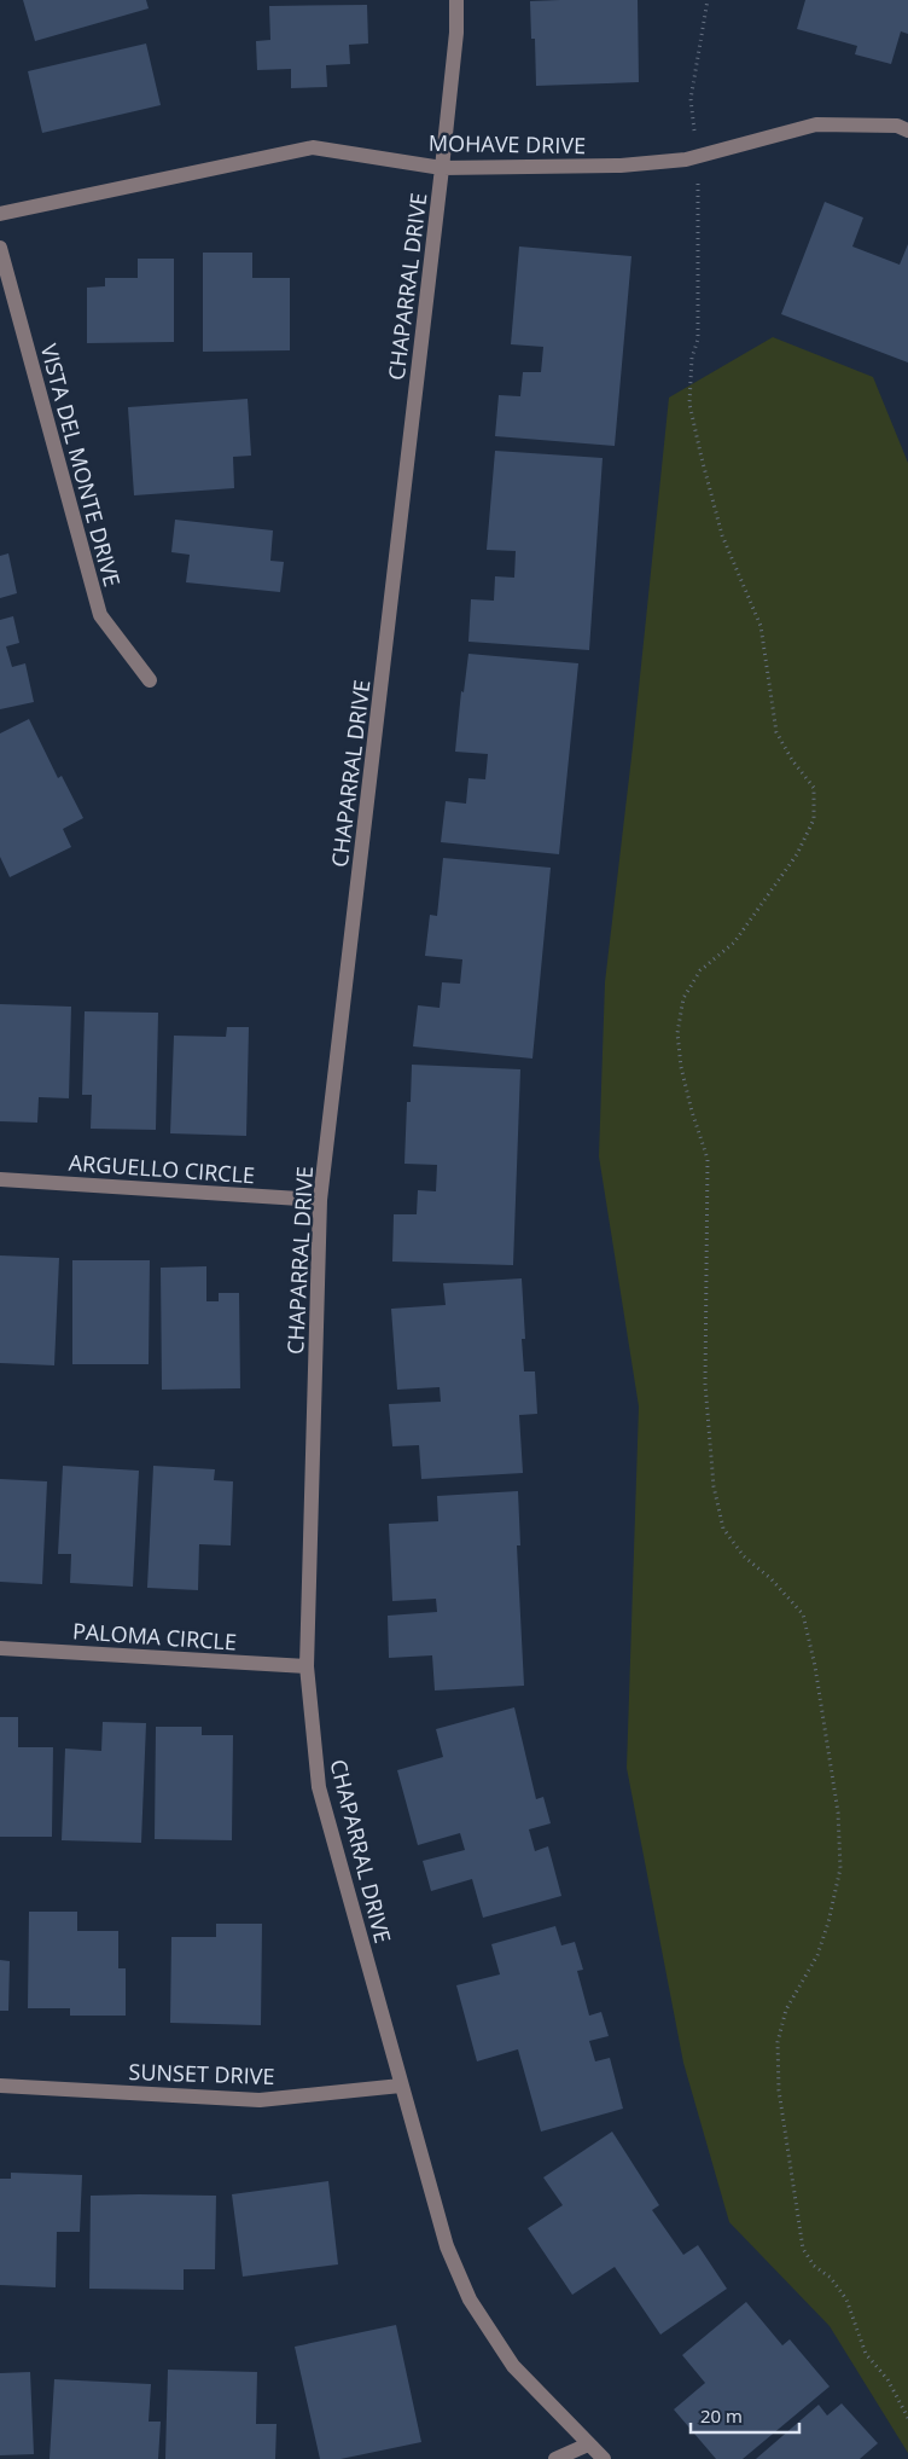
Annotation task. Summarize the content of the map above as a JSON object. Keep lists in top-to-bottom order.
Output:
{
  "streets": {
    "street": [
      "MOHAVE DRIVE",
      "CHAPARRAL DRIVE",
      "VISTA DEL MONTE DRIVE",
      "ARGUELLO CIRCLE",
      "PALOMA CIRCLE",
      "SUNSET DRIVE"
    ]
  },
  "crossings": [
    ["MOHAVE DRIVE", "CHAPARRAL DRIVE"],
    ["CHAPARRAL DRIVE", "ARGUELLO CIRCLE"],
    ["CHAPARRAL DRIVE", "PALOMA CIRCLE"],
    ["CHAPARRAL DRIVE", "SUNSET DRIVE"]
  ],
  "scale_bar": "20 m"
}
